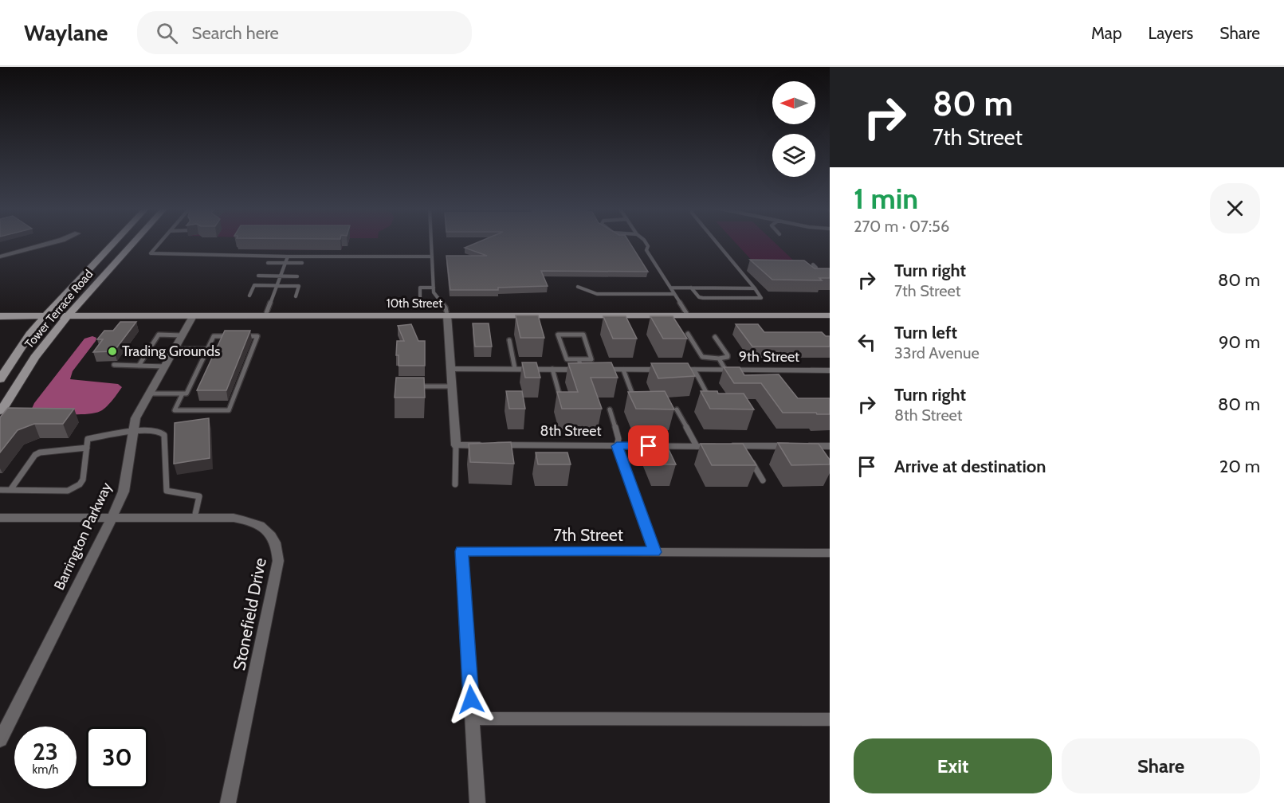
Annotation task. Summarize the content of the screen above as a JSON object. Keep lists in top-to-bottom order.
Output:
{
  "streets": {
    "street": [
      "10th Street",
      "Tower Terrace Road",
      "9th Street",
      "8th Street",
      "7th Street",
      "Barrington Parkway",
      "Stonefield Drive"
    ]
  },
  "crossings": [
    ["10th Street", "Tower Terrace Road"],
    ["10th Street", "Barrington Parkway"],
    ["Barrington Parkway", "Stonefield Drive"]
  ],
  "places": ["Trading Grounds"],
  "north": "left",
  "page": {
    "header": "Waylane",
    "search": "Search here",
    "nav": ["Map", "Layers", "Share"],
    "turn": ["80 m", "7th Street"],
    "heading": ["1 min", "270 m · 07:56"],
    "list": [
      {
        "name": "Turn right",
        "note": "7th Street",
        "value": "80 m"
      },
      {
        "name": "Turn left",
        "note": "33rd Avenue",
        "value": "90 m"
      },
      {
        "name": "Turn right",
        "note": "8th Street",
        "value": "80 m"
      },
      {
        "name": "Arrive at destination",
        "value": "20 m"
      }
    ],
    "speed": "23 km/h",
    "limit": "30",
    "buttons": ["Exit", "Share"]
  }
}
